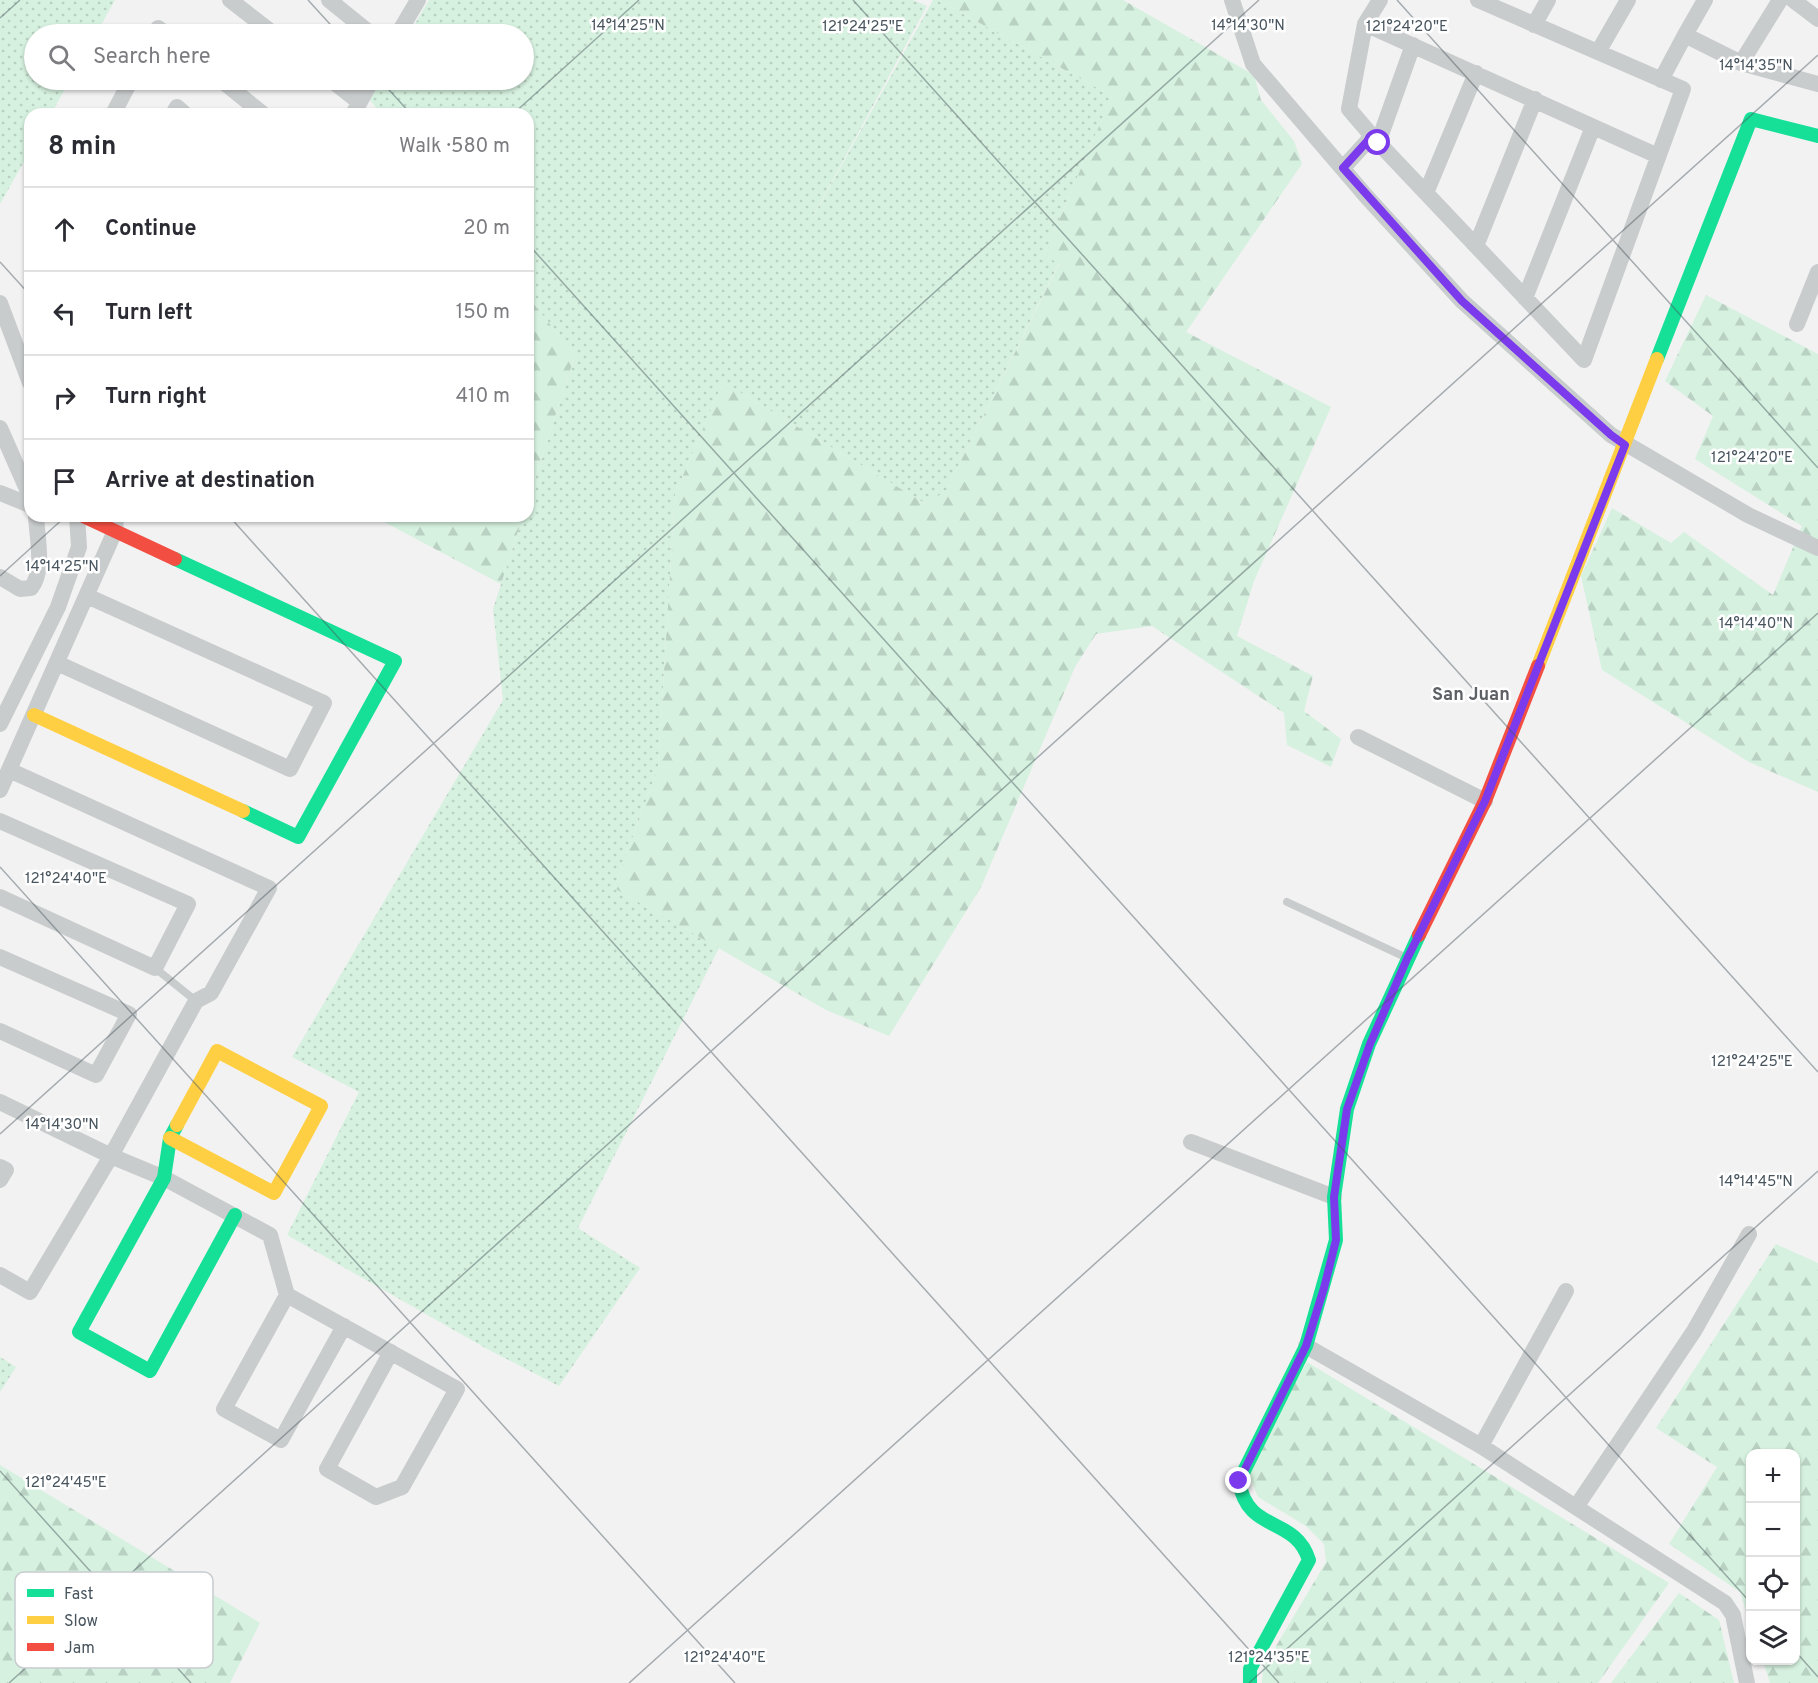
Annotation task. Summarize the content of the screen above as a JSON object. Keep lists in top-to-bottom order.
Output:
{
  "districts": ["San Juan"],
  "legend": ["Fast", "Slow", "Jam"],
  "page": {
    "search": "Search here",
    "heading": ["8 min", "Walk · 580 m"],
    "list": [
      ["Continue", "20 m"],
      ["Turn left", "150 m"],
      ["Turn right", "410 m"],
      "Arrive at destination"
    ],
    "map_buttons": ["+", "−"]
  },
  "coordinates": [
    "14°14'25\"N",
    "14°14'30\"N",
    "121°24'25\"E",
    "121°24'20\"E",
    "14°14'35\"N",
    "14°14'40\"N",
    "121°24'40\"E",
    "14°14'45\"N",
    "121°24'45\"E",
    "121°24'35\"E"
  ]
}
